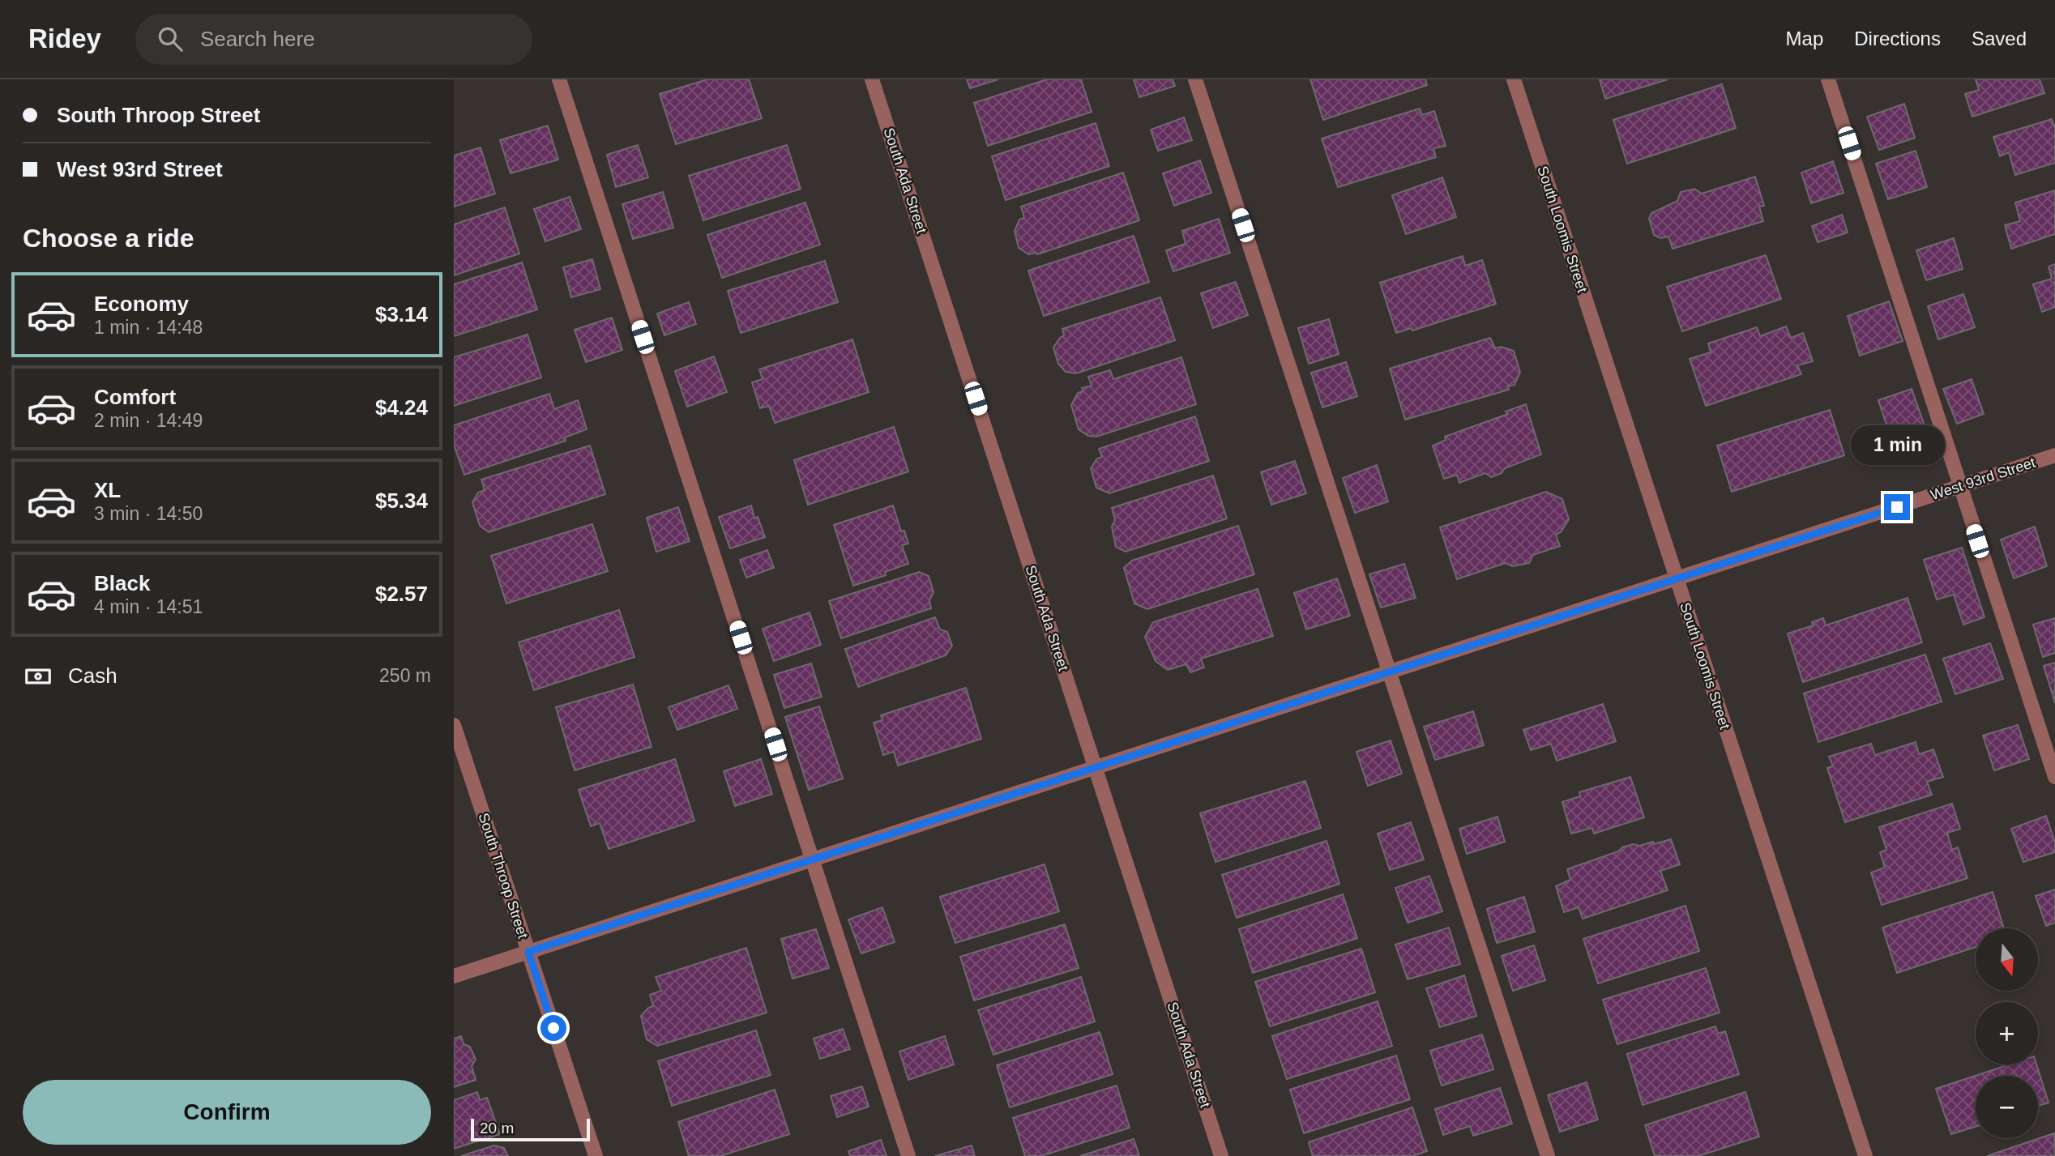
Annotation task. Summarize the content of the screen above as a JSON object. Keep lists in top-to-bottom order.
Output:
{
  "streets": {
    "street": [
      "South Ada Street",
      "South Loomis Street",
      "West 93rd Street",
      "South Throop Street"
    ]
  },
  "crossings": [
    ["South Ada Street", "West 93rd Street"],
    ["South Loomis Street", "West 93rd Street"],
    ["West 93rd Street", "South Throop Street"]
  ],
  "scale_bar": "20 m",
  "north": "bottom",
  "page": {
    "header": "Ridey",
    "search": "Search here",
    "nav": ["Map", "Directions", "Saved"],
    "banner": ["South Throop Street", "West 93rd Street"],
    "heading": "Choose a ride",
    "list": [
      {
        "name": "Economy",
        "note": "1 min · 14:48",
        "value": "$3.14"
      },
      {
        "name": "Comfort",
        "note": "2 min · 14:49",
        "value": "$4.24"
      },
      {
        "name": "XL",
        "note": "3 min · 14:50",
        "value": "$5.34"
      },
      {
        "name": "Black",
        "note": "4 min · 14:51",
        "value": "$2.57"
      }
    ],
    "bubble": "1 min",
    "pay": ["Cash", "250 m"],
    "map_buttons": ["+", "−"],
    "buttons": "Confirm",
    "scale": "20 m"
  }
}
